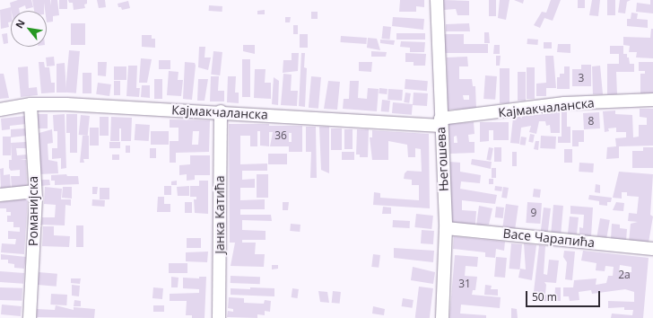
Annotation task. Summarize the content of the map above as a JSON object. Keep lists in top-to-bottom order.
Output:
{
  "streets": {
    "street": [
      "Кајмакчаланска",
      "Његошева",
      "Романијска",
      "Јанка Катића",
      "Васе Чарапића"
    ]
  },
  "crossings": [
    ["Кајмакчаланска", "Његошева"],
    ["Кајмакчаланска", "Романијска"],
    ["Кајмакчаланска", "Јанка Катића"],
    ["Његошева", "Васе Чарапића"]
  ],
  "house_numbers": [
    "3",
    "8",
    "36",
    "9",
    "2a",
    "31"
  ],
  "scale_bar": "50 m",
  "north": "top left"
}
